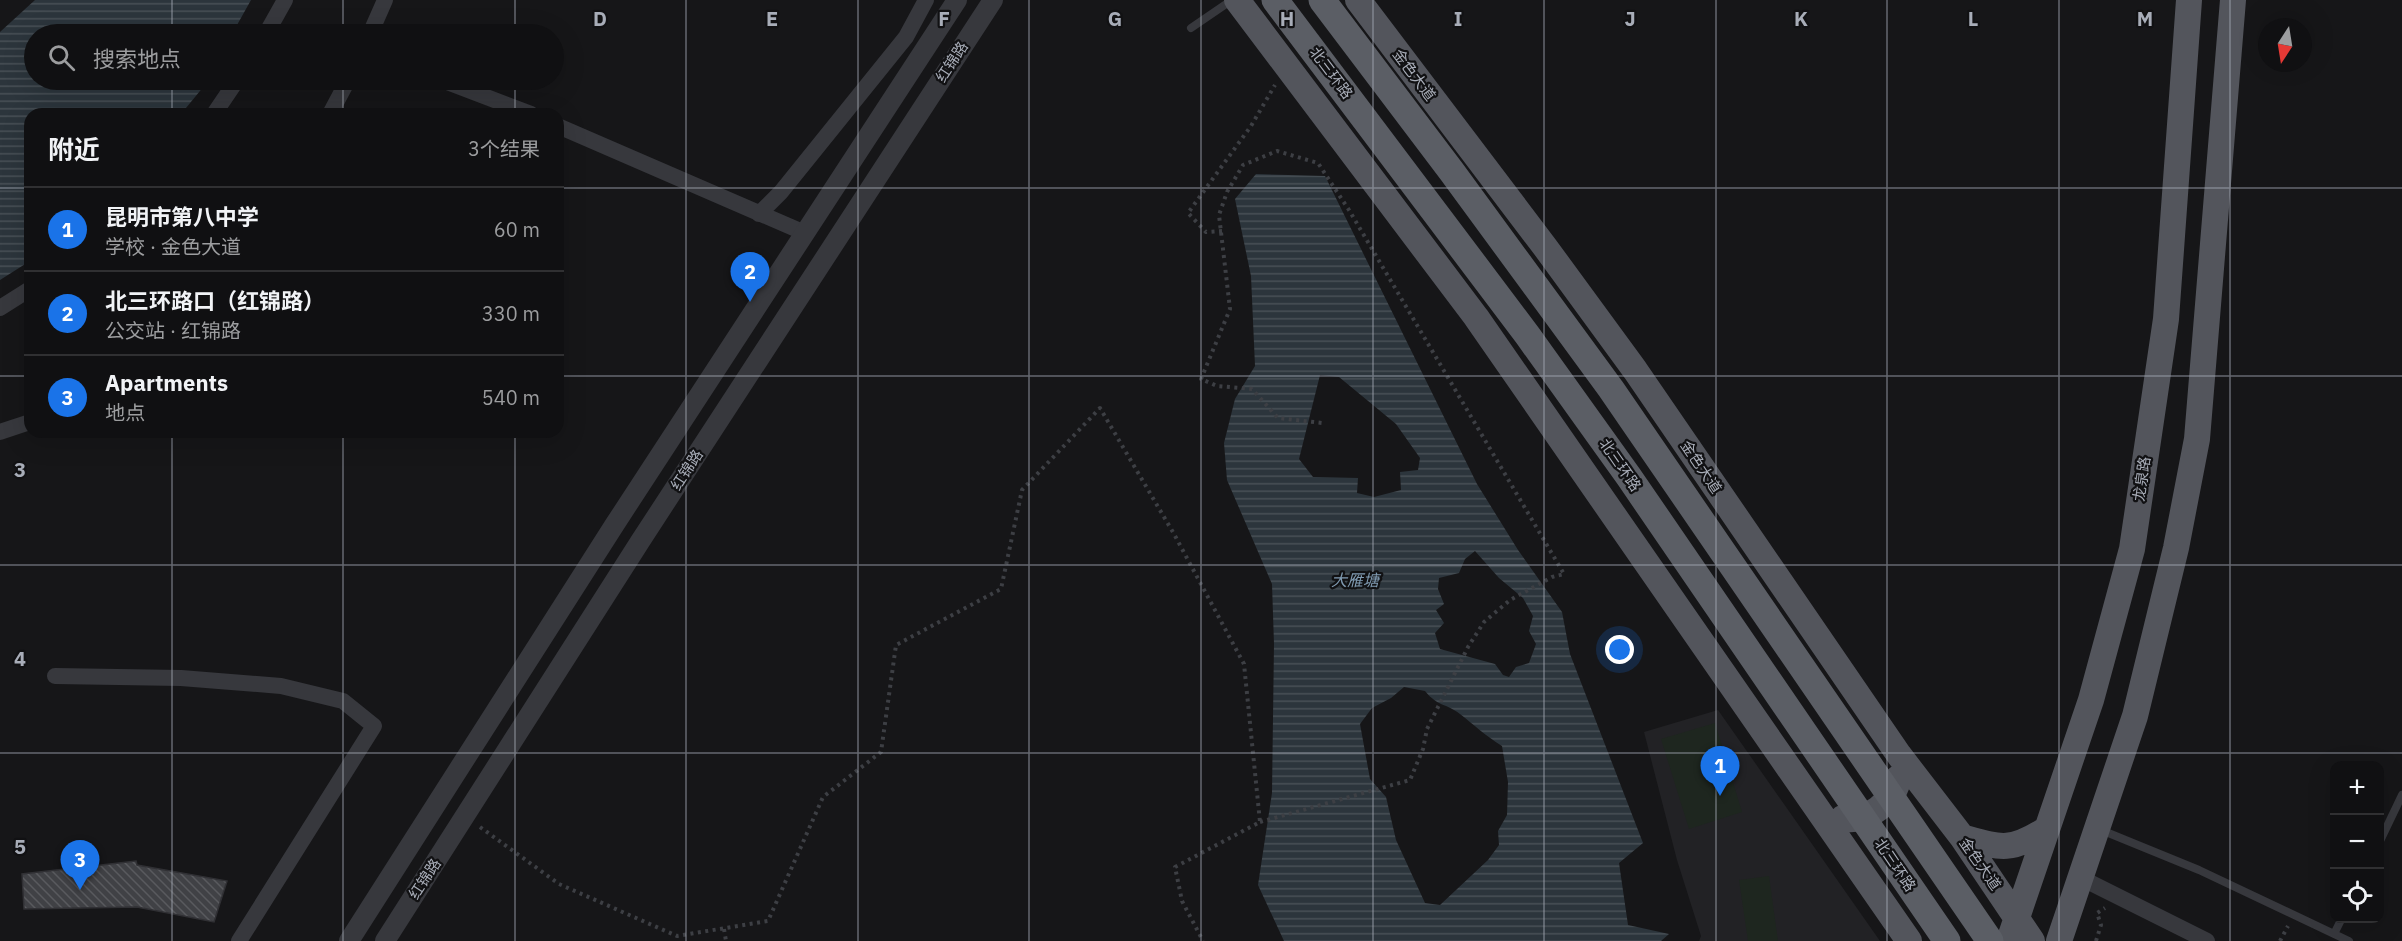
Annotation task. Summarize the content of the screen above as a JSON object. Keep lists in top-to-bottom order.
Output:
{
  "streets": {
    "highway": ["北三环路"],
    "main road": ["金色大道", "龙泉路"],
    "street": ["红锦路"]
  },
  "crossings": [
    ["金色大道", "龙泉路"]
  ],
  "water": ["大雁塘"],
  "north": "bottom",
  "page": {
    "search": "搜索地点",
    "heading": ["附近", "3个结果"],
    "list": [
      {
        "mark": "1",
        "name": "昆明市第八中学",
        "note": "学校 · 金色大道",
        "value": "60 m"
      },
      {
        "mark": "2",
        "name": "北三环路口（红锦路）",
        "note": "公交站 · 红锦路",
        "value": "330 m"
      },
      {
        "mark": "3",
        "name": "Apartments",
        "note": "地点",
        "value": "540 m"
      }
    ],
    "pins": ["2", "1", "3"],
    "map_buttons": ["+", "−"]
  },
  "grid": {
    "columns": [
      "D",
      "E",
      "F",
      "G",
      "H",
      "I",
      "J",
      "K",
      "L",
      "M"
    ],
    "rows": ["3", "4", "5"]
  }
}
